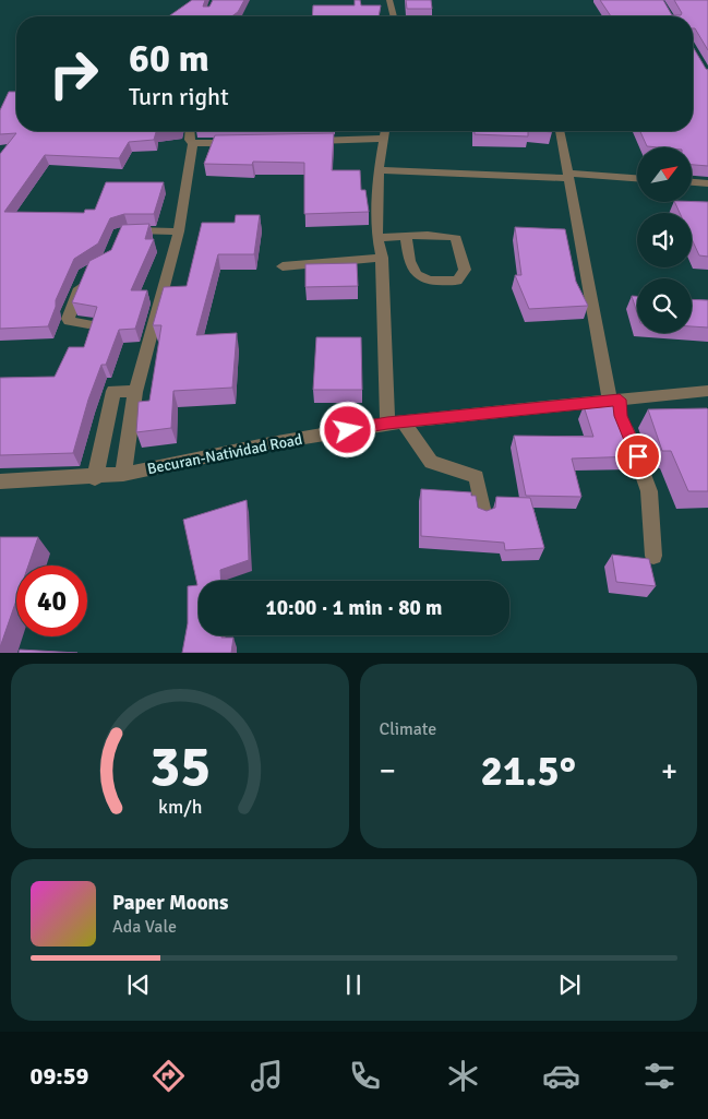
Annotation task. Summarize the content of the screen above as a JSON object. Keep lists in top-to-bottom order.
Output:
{
  "streets": {
    "street": ["Becuran-Natividad Road"]
  },
  "north": "top right",
  "page": {
    "turn": ["60 m", "Turn right"],
    "limit": "40",
    "trip": "10:00 · 1 min · 80 m",
    "tile": "Climate",
    "heat": ["−", "21.5°", "+"],
    "song": ["Paper Moons", "Ada Vale"],
    "tabs": "09:59",
    "gauge": ["35", "km/h"]
  }
}
